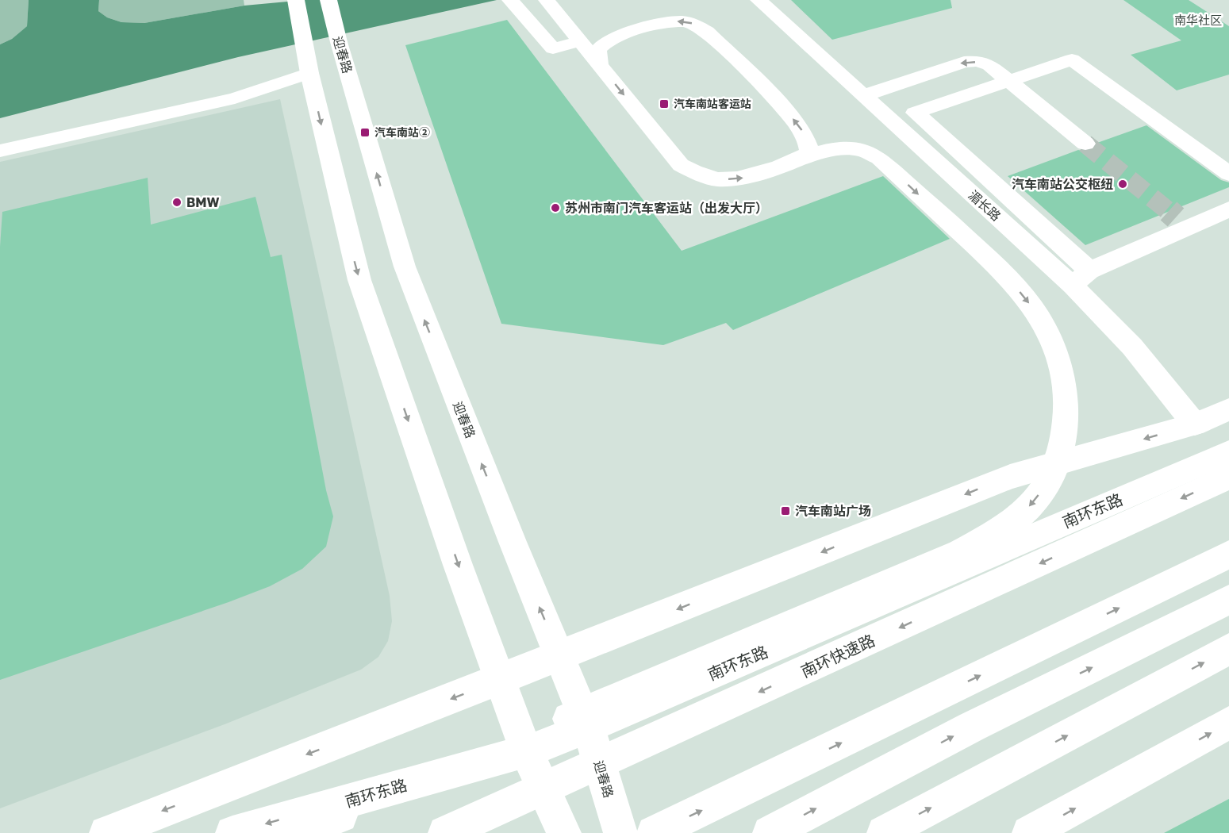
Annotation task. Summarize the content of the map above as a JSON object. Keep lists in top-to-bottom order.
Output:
{
  "streets": {
    "main road": [
      "迎春路",
      "湄长路",
      "南环东路",
      "南环快速路"
    ]
  },
  "crossings": [
    ["迎春路", "南环东路"]
  ],
  "districts": ["南华社区"],
  "places": {
    "transit": ["汽车南站客运站", "汽车南站②", "汽车南站广场"],
    "other": ["汽车南站公交枢纽", "BMW", "苏州市南门汽车客运站（出发大厅）"]
  }
}
